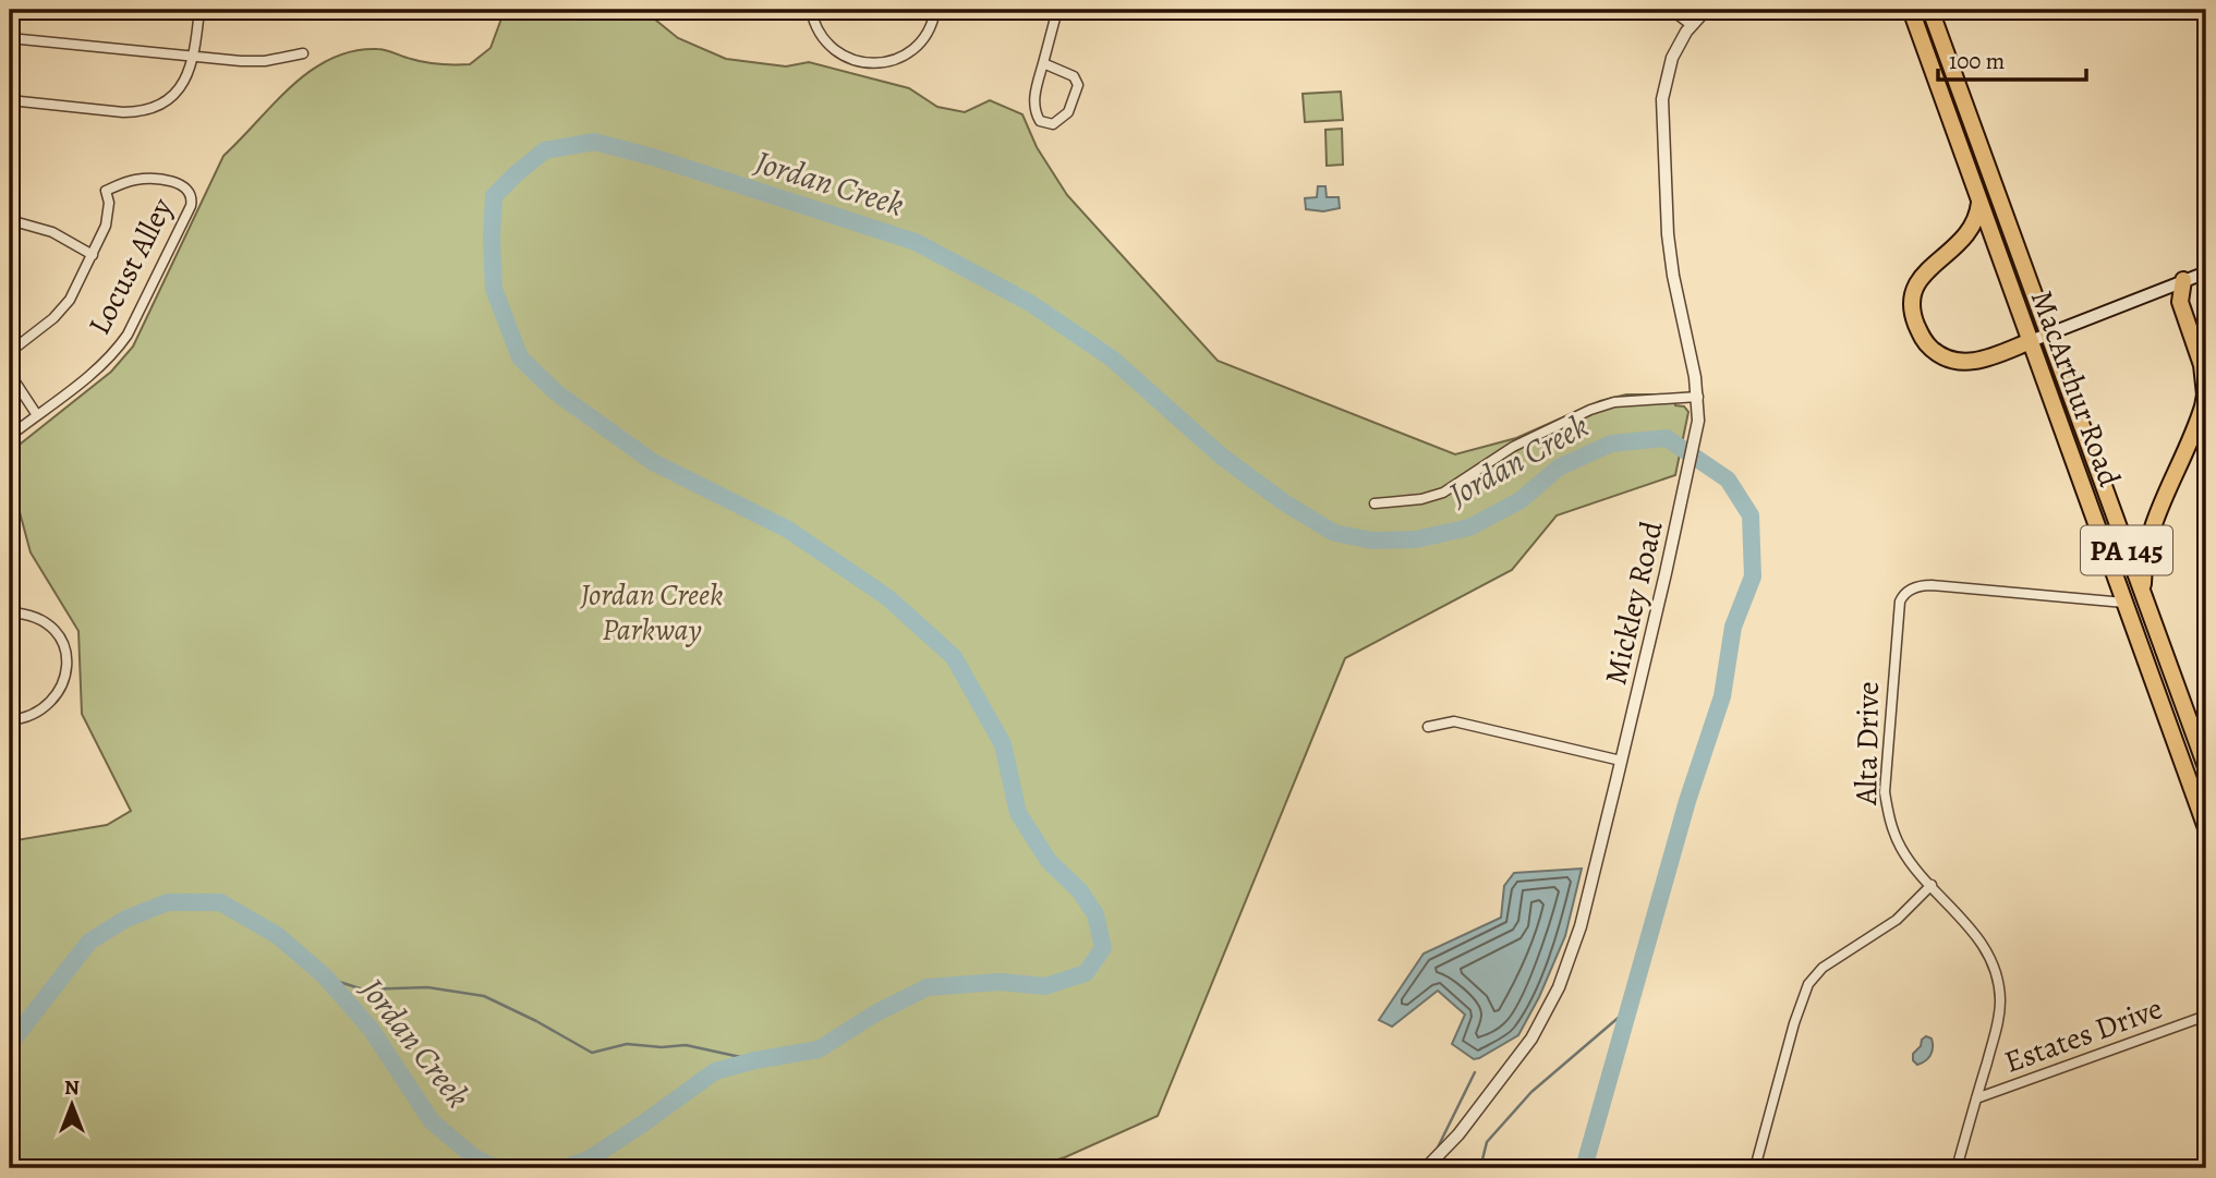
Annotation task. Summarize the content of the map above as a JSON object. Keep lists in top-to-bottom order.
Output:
{
  "streets": {
    "highway": ["MacArthur Road", "PA 145"],
    "street": [
      "Locust Alley",
      "Mickley Road",
      "Alta Drive",
      "Estates Drive"
    ]
  },
  "crossings": [
    ["MacArthur Road", "Alta Drive"],
    ["Alta Drive", "Estates Drive"]
  ],
  "water": ["Jordan Creek"],
  "parks": ["Jordan Creek Parkway"],
  "scale_bar": "100 m",
  "north": "top"
}
